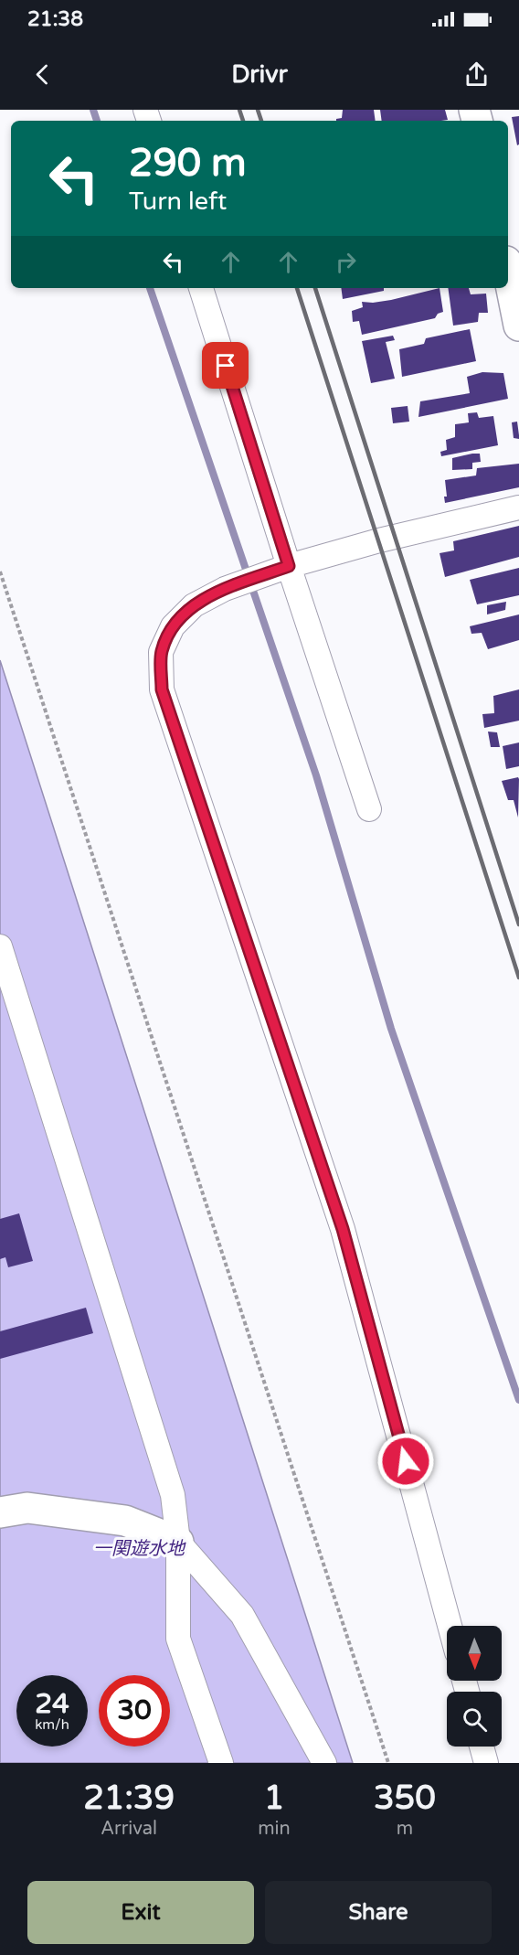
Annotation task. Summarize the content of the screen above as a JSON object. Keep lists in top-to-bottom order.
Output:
{
  "water": ["一関遊水地"],
  "north": "bottom",
  "page": {
    "status": "21:38",
    "header": "Drivr",
    "turn": ["290 m", "Turn left"],
    "speed": "24 km/h",
    "limit": "30",
    "eta": [
      "21:39",
      "Arrival",
      "1",
      "min",
      "350",
      "m"
    ],
    "buttons": ["Exit", "Share"]
  }
}
